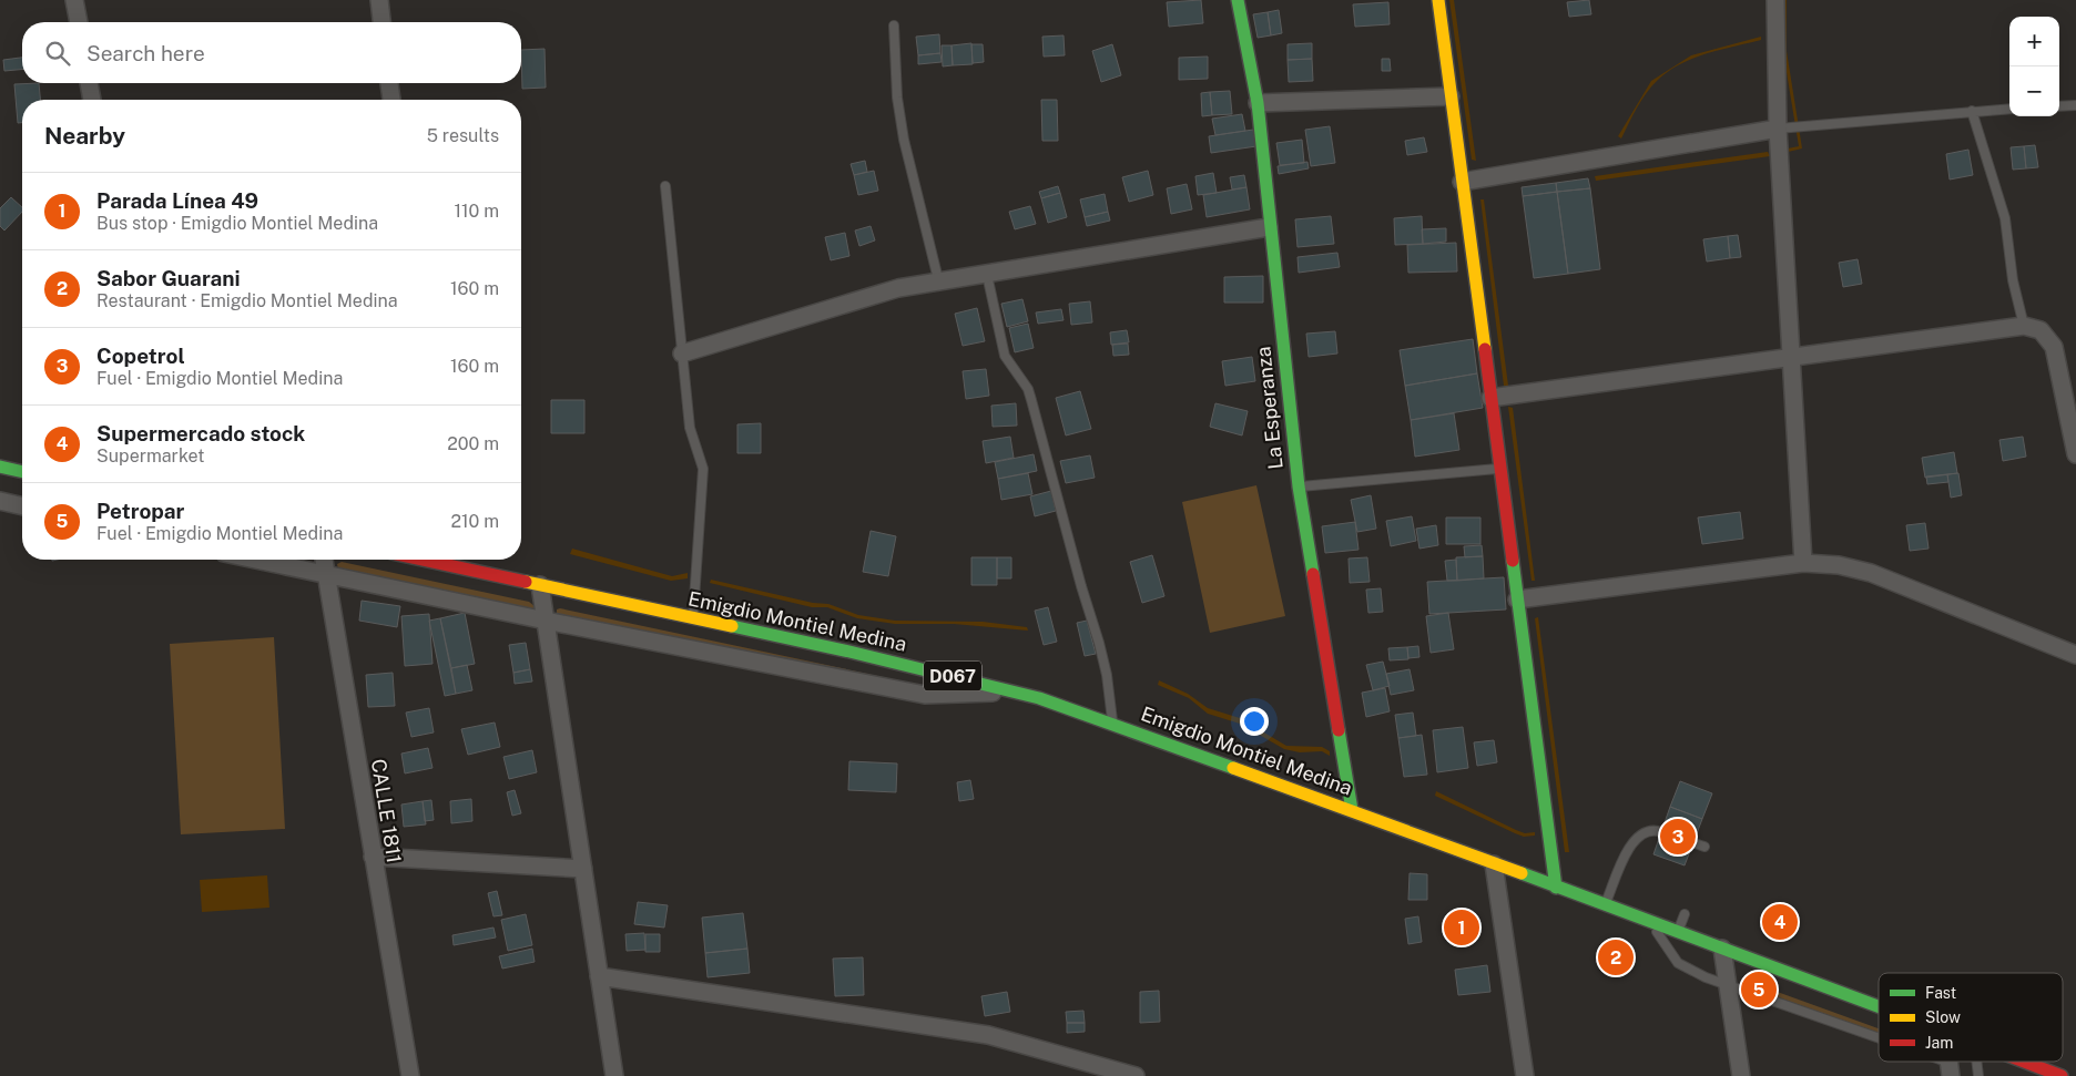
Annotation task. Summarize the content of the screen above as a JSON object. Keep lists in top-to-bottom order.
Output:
{
  "streets": {
    "main road": ["La Esperanza", "Emigdio Montiel Medina", "D067"],
    "street": ["CALLE 1811"]
  },
  "crossings": [
    ["La Esperanza", "Emigdio Montiel Medina"]
  ],
  "legend": ["Fast", "Slow", "Jam"],
  "page": {
    "map_buttons": ["+", "−"],
    "search": "Search here",
    "heading": ["Nearby", "5 results"],
    "list": [
      {
        "mark": "1",
        "name": "Parada Línea 49",
        "note": "Bus stop · Emigdio Montiel Medina",
        "value": "110 m"
      },
      {
        "mark": "2",
        "name": "Sabor Guarani",
        "note": "Restaurant · Emigdio Montiel Medina",
        "value": "160 m"
      },
      {
        "mark": "3",
        "name": "Copetrol",
        "note": "Fuel · Emigdio Montiel Medina",
        "value": "160 m"
      },
      {
        "mark": "4",
        "name": "Supermercado stock",
        "note": "Supermarket",
        "value": "200 m"
      },
      {
        "mark": "5",
        "name": "Petropar",
        "note": "Fuel · Emigdio Montiel Medina",
        "value": "210 m"
      }
    ],
    "pins": [
      "3",
      "4",
      "1",
      "2",
      "5"
    ]
  }
}
